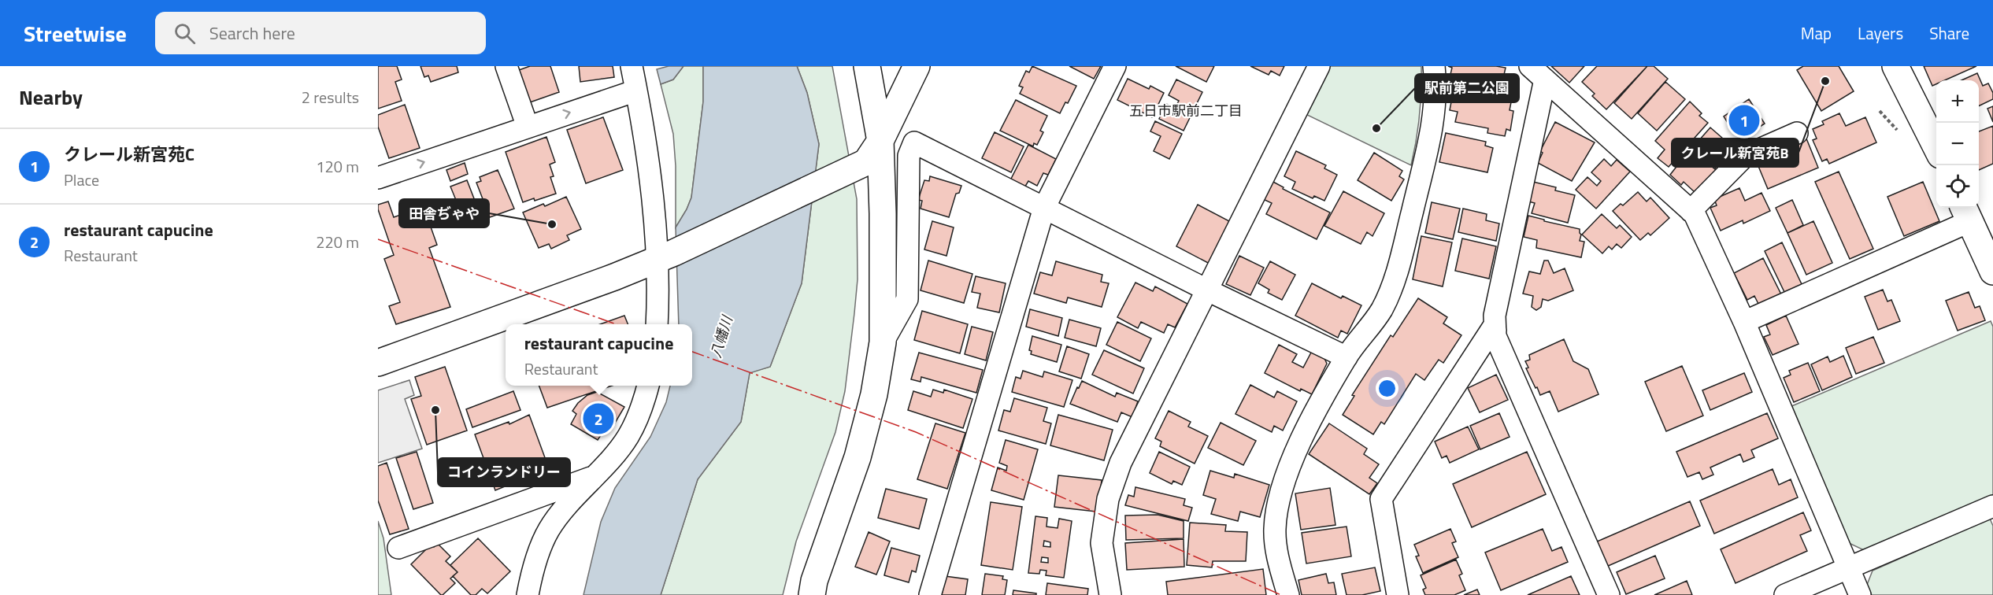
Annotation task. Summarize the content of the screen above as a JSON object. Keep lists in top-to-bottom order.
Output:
{
  "districts": ["五日市駅前二丁目"],
  "water": ["八幡川"],
  "places": [
    "クレール新宮苑B",
    "駅前第二公園",
    "田舎ぢゃや",
    "コインランドリー"
  ],
  "page": {
    "header": "Streetwise",
    "search": "Search here",
    "nav": ["Map", "Layers", "Share"],
    "heading": ["Nearby", "2 results"],
    "map_buttons": ["+", "−"],
    "pins": ["1", "2"],
    "list": [
      {
        "mark": "1",
        "name": "クレール新宮苑C",
        "note": "Place",
        "value": "120 m"
      },
      {
        "mark": "2",
        "name": "restaurant capucine",
        "note": "Restaurant",
        "value": "220 m"
      }
    ],
    "popup": ["restaurant capucine", "Restaurant"]
  }
}
